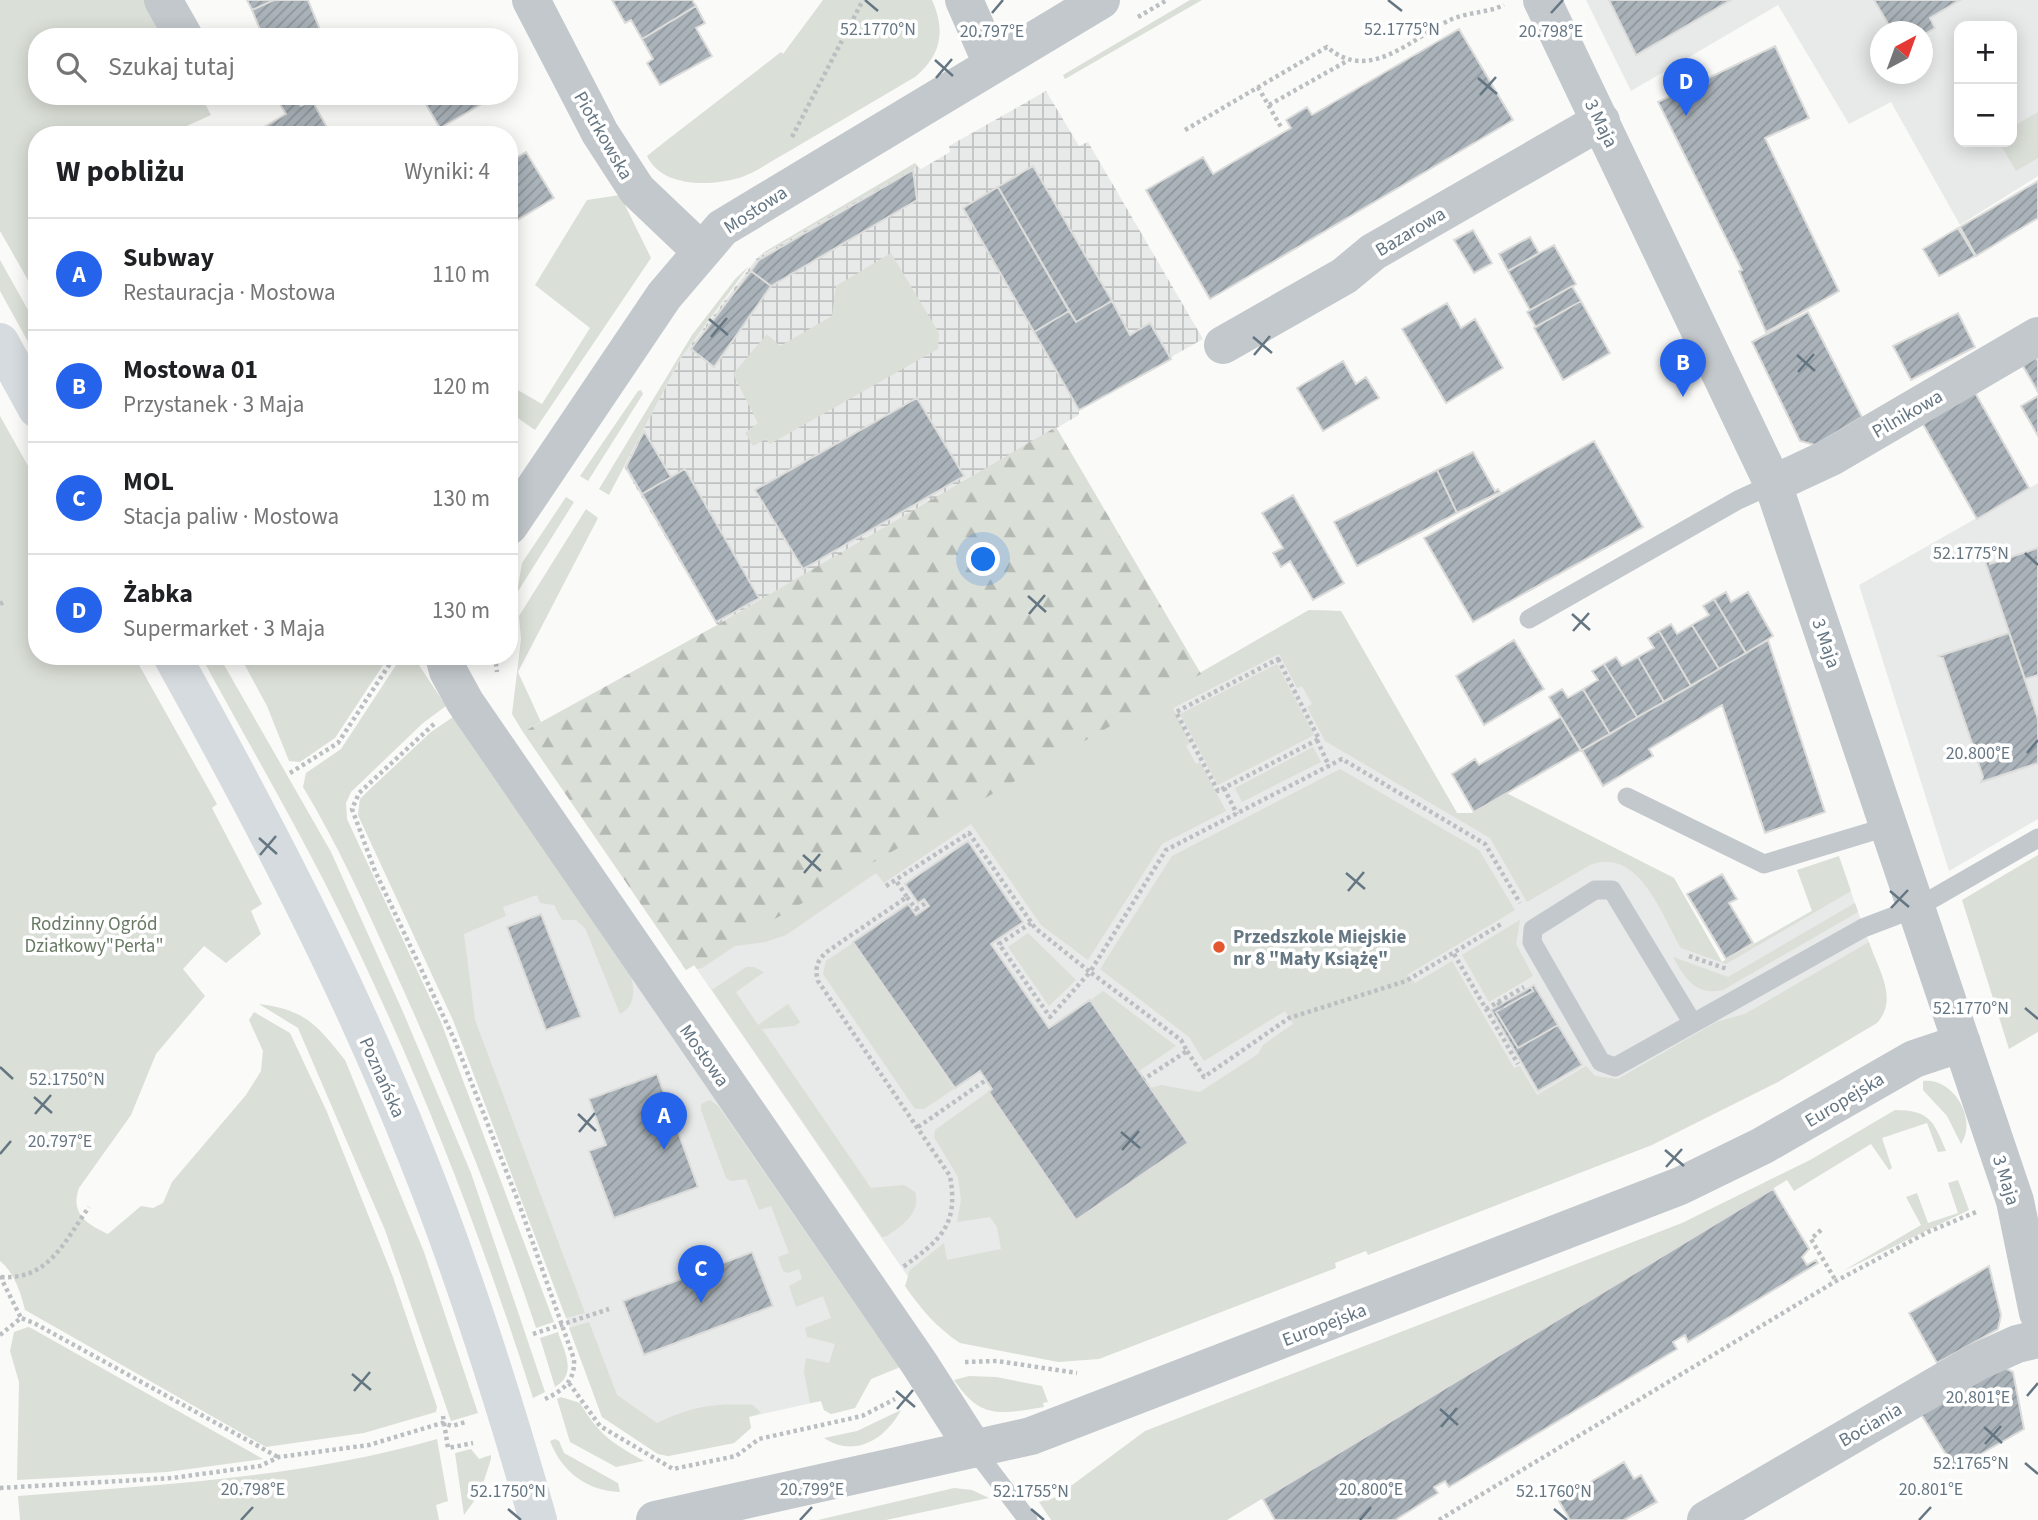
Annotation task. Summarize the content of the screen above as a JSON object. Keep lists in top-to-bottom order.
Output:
{
  "streets": {
    "main road": ["Poznańska"],
    "street": [
      "3 Maja",
      "Piotrkowska",
      "Mostowa",
      "Bazarowa",
      "Pilnikowa",
      "Europejska",
      "Bociania"
    ]
  },
  "crossings": [
    ["3 Maja", "Bazarowa"],
    ["3 Maja", "Pilnikowa"],
    ["3 Maja", "Europejska"],
    ["Piotrkowska", "Mostowa"],
    ["Mostowa", "Europejska"]
  ],
  "parks": ["Rodzinny Ogród Działkowy\"Perła\""],
  "places": ["Przedszkole Miejskie nr 8 \"Mały Książę\""],
  "north": "top right",
  "page": {
    "map_buttons": ["+", "−"],
    "search": "Szukaj tutaj",
    "pins": [
      "D",
      "B",
      "A",
      "C"
    ],
    "heading": ["W pobliżu", "Wyniki: 4"],
    "list": [
      {
        "mark": "A",
        "name": "Subway",
        "note": "Restauracja · Mostowa",
        "value": "110 m"
      },
      {
        "mark": "B",
        "name": "Mostowa 01",
        "note": "Przystanek · 3 Maja",
        "value": "120 m"
      },
      {
        "mark": "C",
        "name": "MOL",
        "note": "Stacja paliw · Mostowa",
        "value": "130 m"
      },
      {
        "mark": "D",
        "name": "Żabka",
        "note": "Supermarket · 3 Maja",
        "value": "130 m"
      }
    ]
  },
  "coordinates": [
    "52.1770°N",
    "52.1775°N",
    "20.797°E",
    "20.798°E",
    "20.800°E",
    "52.1750°N",
    "20.801°E",
    "52.1765°N",
    "20.799°E",
    "52.1755°N",
    "52.1760°N"
  ]
}
